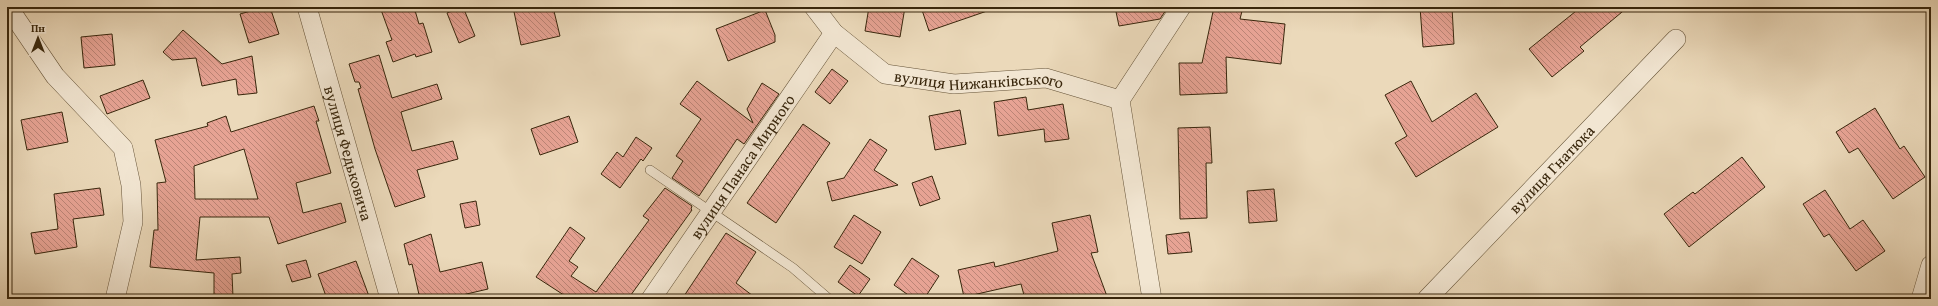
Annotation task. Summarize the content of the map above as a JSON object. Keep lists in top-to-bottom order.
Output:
{
  "streets": {
    "street": [
      "вулиця Нижанківського",
      "вулиця Федьковича",
      "вулиця Панаса Мирного",
      "вулиця Гнатюка"
    ]
  },
  "crossings": [
    ["вулиця Нижанківського", "вулиця Панаса Мирного"]
  ],
  "north": "top"
}
